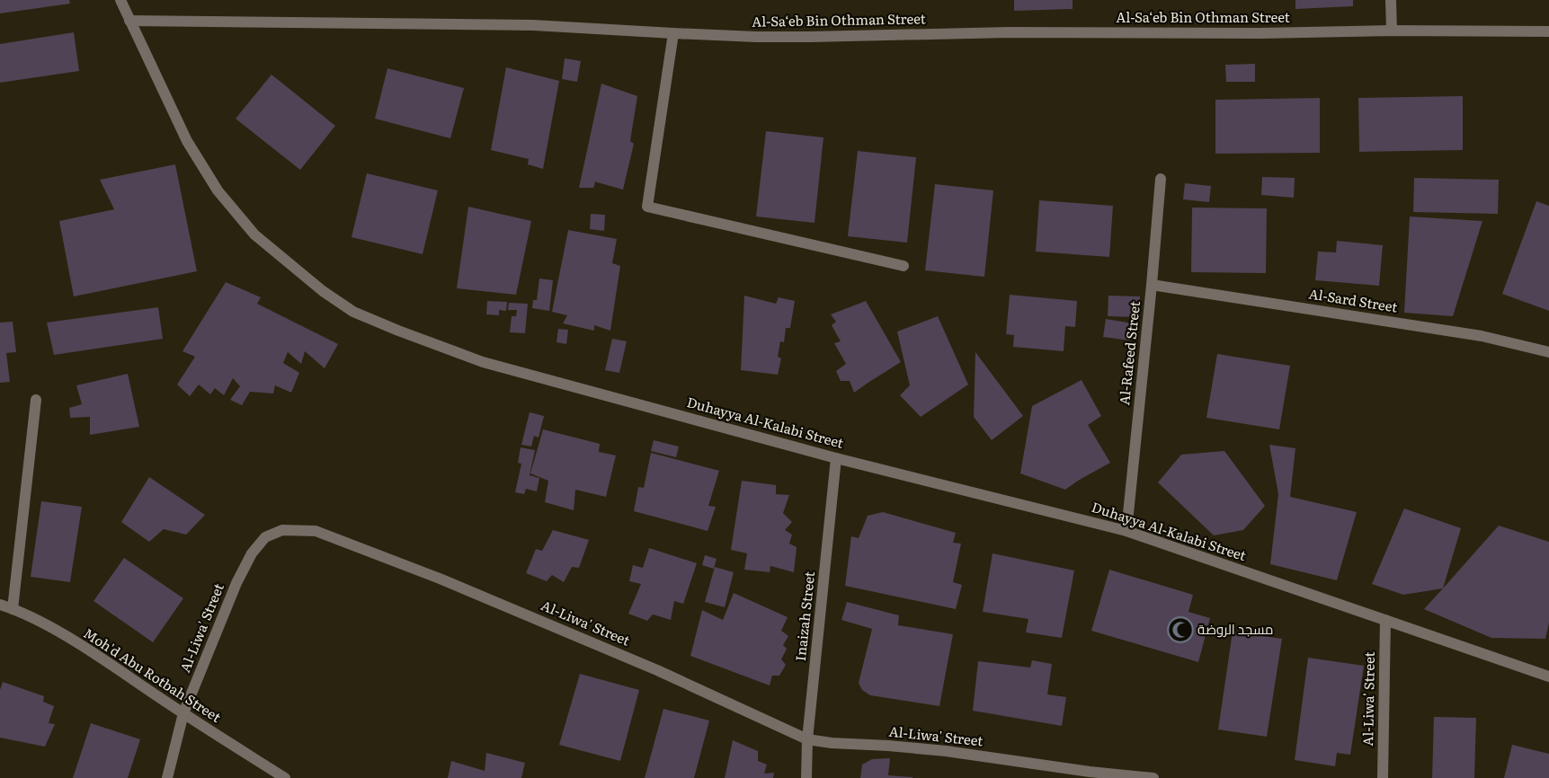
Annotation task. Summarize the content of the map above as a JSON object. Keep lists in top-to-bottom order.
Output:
{
  "streets": {
    "street": [
      "Al-Sa‘eb Bin Othman Street",
      "Al-Sard Street",
      "Al-Rafeed Street",
      "Duhayya Al-Kalabi Street",
      "Inaizah Street",
      "Al-Liwa' Street",
      "Moh'd Abu Rotbah Street"
    ]
  },
  "crossings": [
    ["Al-Sa‘eb Bin Othman Street", "Duhayya Al-Kalabi Street"],
    ["Al-Sard Street", "Al-Rafeed Street"],
    ["Al-Rafeed Street", "Duhayya Al-Kalabi Street"],
    ["Duhayya Al-Kalabi Street", "Inaizah Street"],
    ["Duhayya Al-Kalabi Street", "Al-Liwa' Street"],
    ["Inaizah Street", "Al-Liwa' Street"],
    ["Al-Liwa' Street", "Moh'd Abu Rotbah Street"]
  ],
  "places": {
    "mosque": ["مسجد الروضة"]
  }
}
